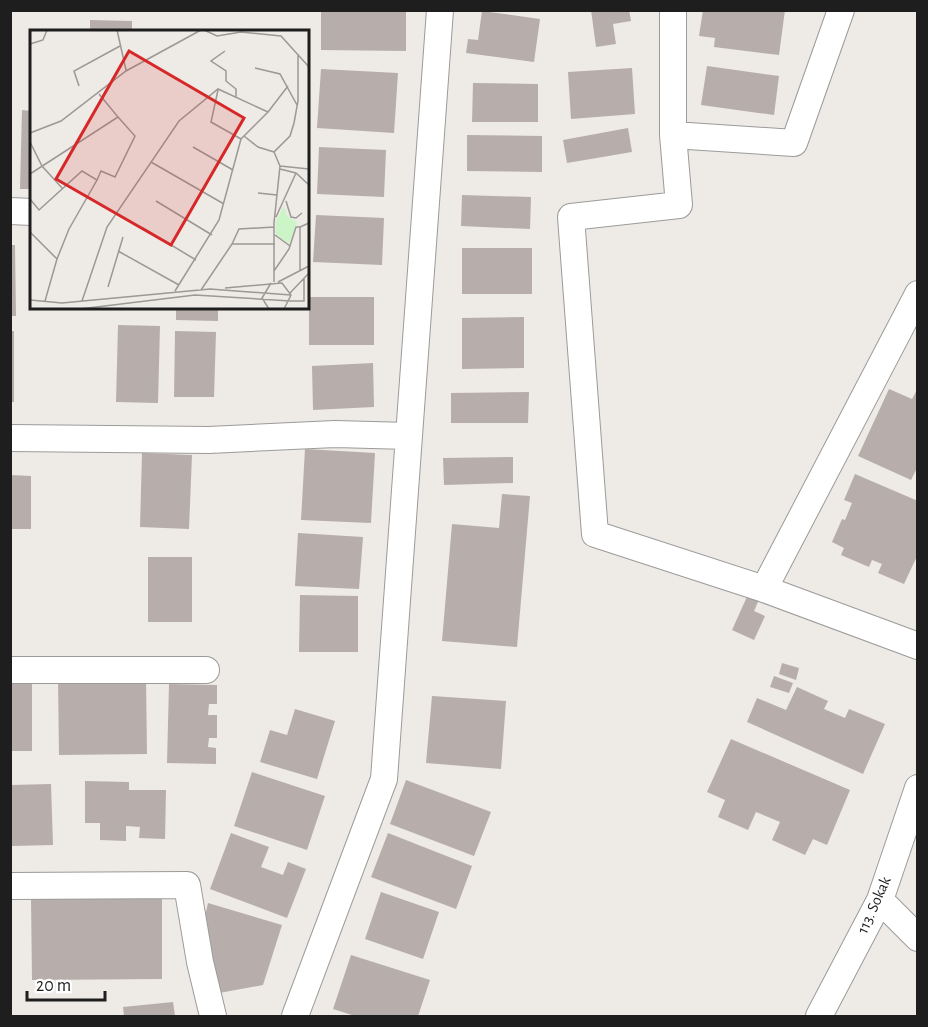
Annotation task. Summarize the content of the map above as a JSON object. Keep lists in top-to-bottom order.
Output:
{
  "streets": {
    "street": ["113. Sokak"]
  },
  "scale_bar": "20 m"
}
